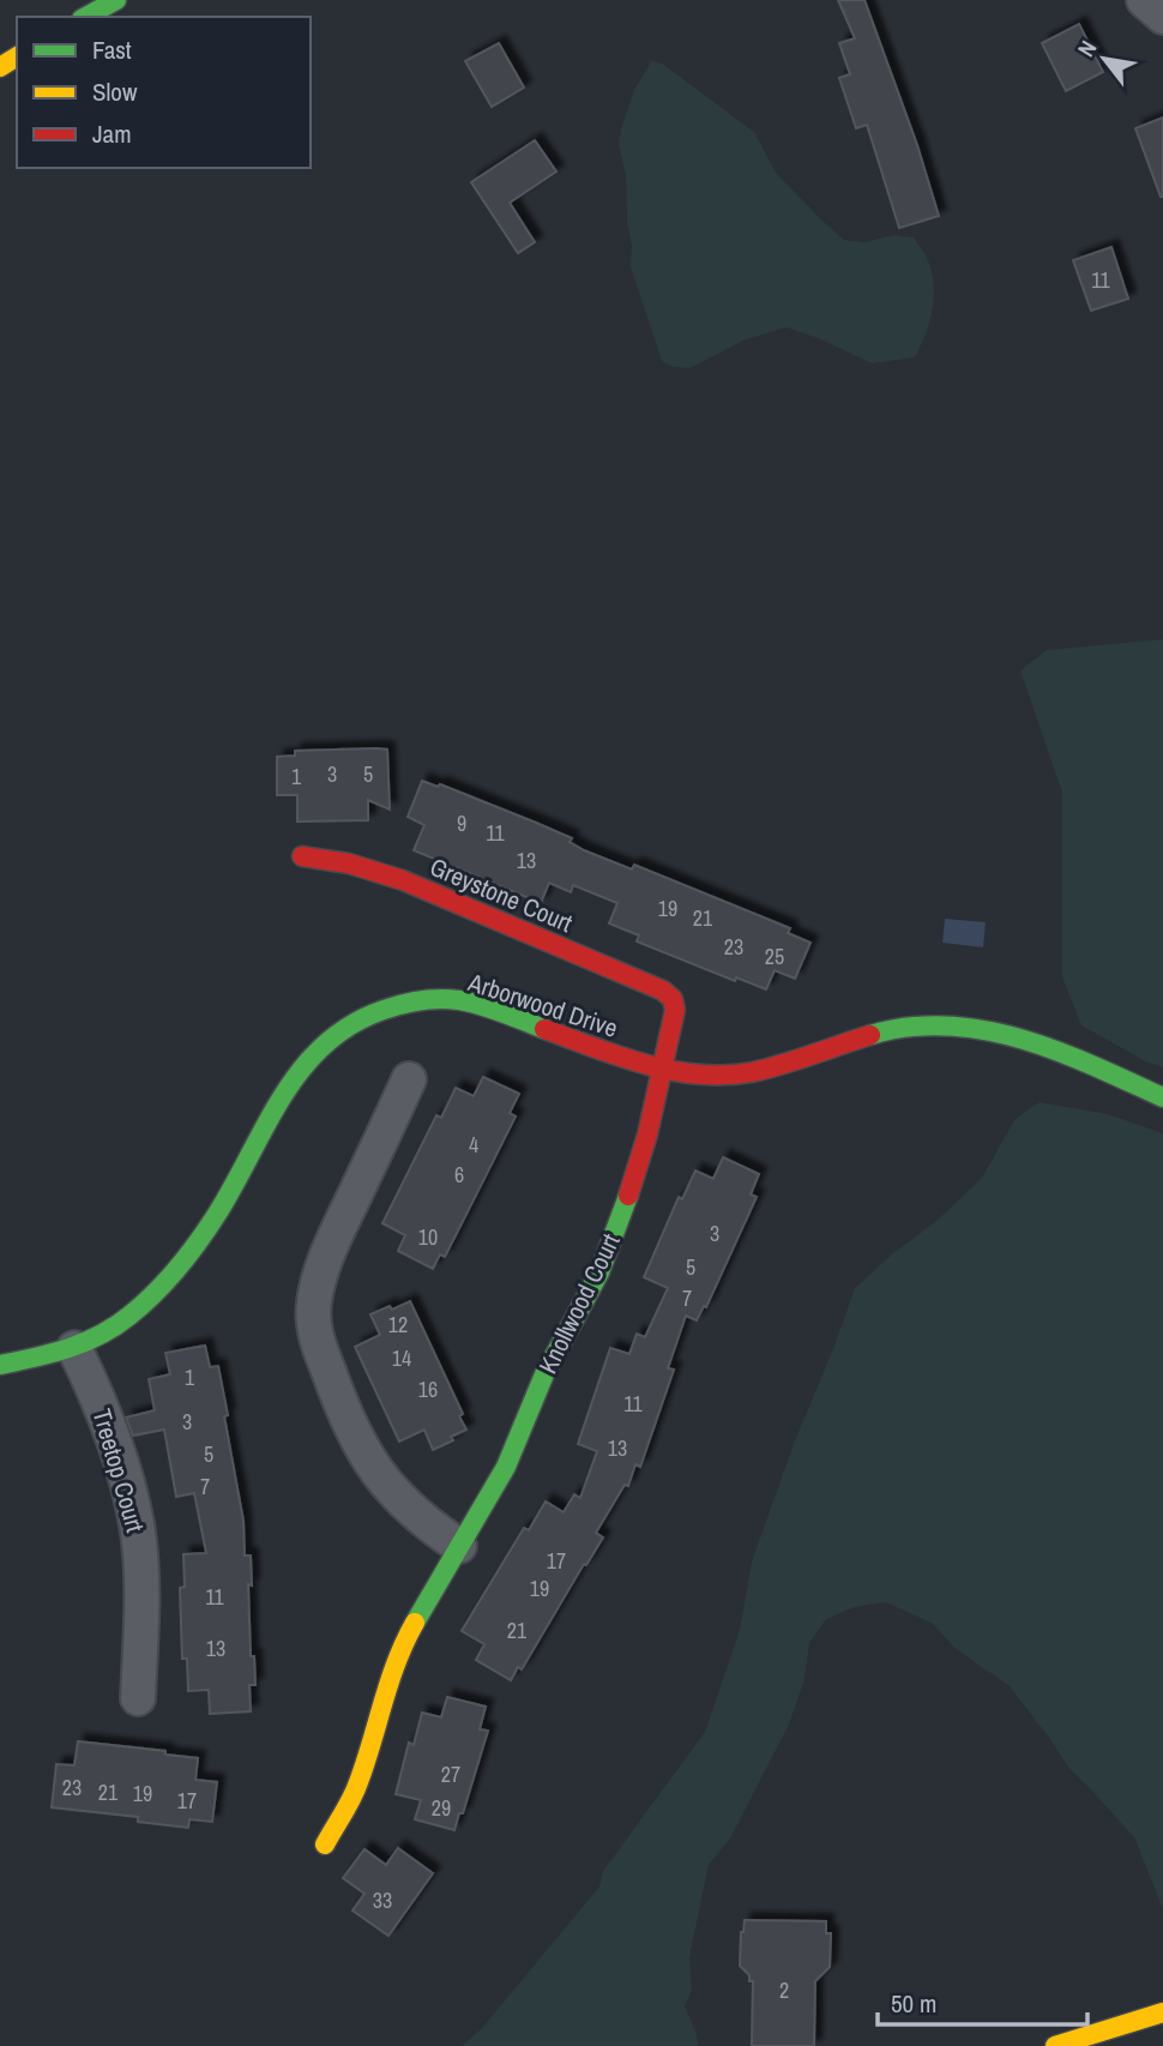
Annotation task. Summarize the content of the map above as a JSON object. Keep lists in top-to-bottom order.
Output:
{
  "streets": {
    "street": [
      "Greystone Court",
      "Arborwood Drive",
      "Knollwood Court",
      "Treetop Court"
    ]
  },
  "crossings": [
    ["Greystone Court", "Knollwood Court"],
    ["Arborwood Drive", "Knollwood Court"],
    ["Arborwood Drive", "Treetop Court"]
  ],
  "house_numbers": [
    "11",
    "3",
    "5",
    "1",
    "9",
    "11",
    "13",
    "19",
    "21",
    "23",
    "25",
    "4",
    "6",
    "3",
    "10",
    "5",
    "7",
    "12",
    "14",
    "1",
    "16",
    "11",
    "3",
    "13",
    "5",
    "7",
    "17",
    "19",
    "11",
    "21",
    "13",
    "27",
    "23",
    "21",
    "19",
    "17",
    "29",
    "33",
    "2"
  ],
  "legend": ["Fast", "Slow", "Jam"],
  "scale_bar": "50 m",
  "north": "top left"
}
